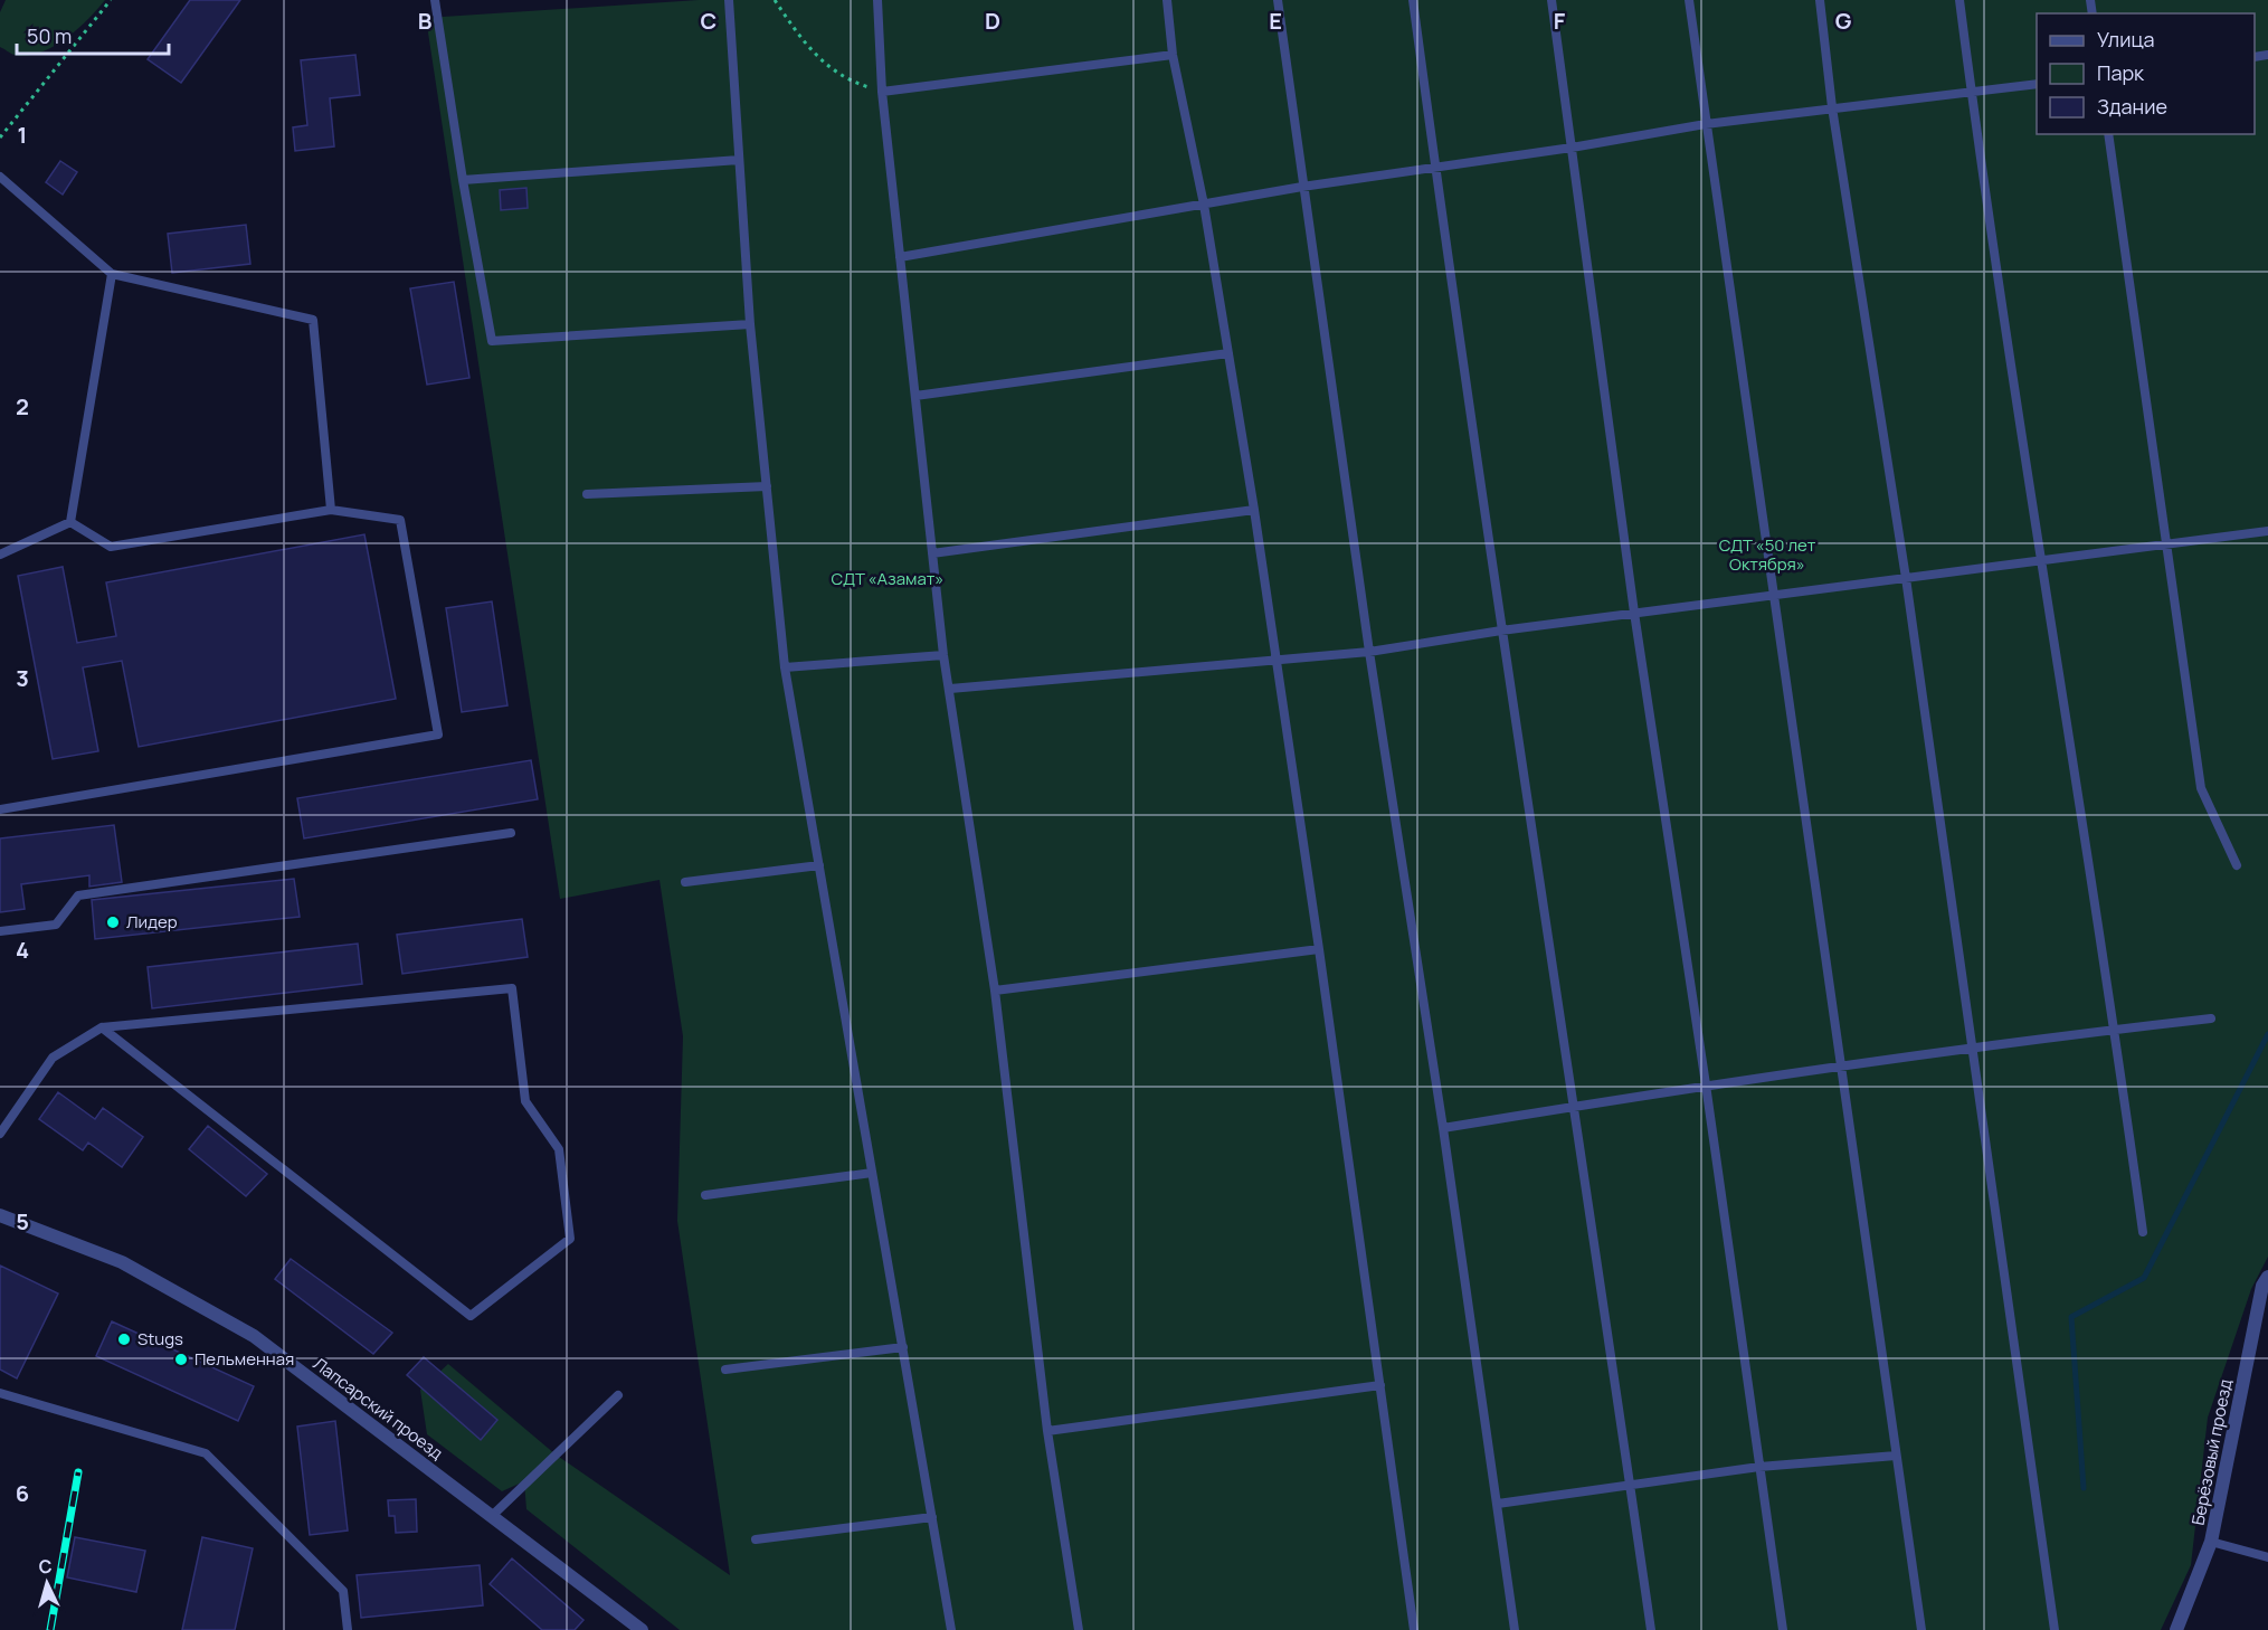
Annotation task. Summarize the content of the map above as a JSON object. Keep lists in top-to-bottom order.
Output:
{
  "streets": {
    "street": ["Лапсарский проезд", "Берёзовый проезд"]
  },
  "parks": ["СДТ «50 лет Октября»", "СДТ «Азамат»"],
  "places": ["Лидер", "Stugs", "Пельменная"],
  "legend": ["Улица", "Парк", "Здание"],
  "scale_bar": "50 m",
  "north": "top",
  "grid": {
    "columns": [
      "B",
      "C",
      "D",
      "E",
      "F",
      "G"
    ],
    "rows": [
      "1",
      "2",
      "3",
      "4",
      "5",
      "6"
    ]
  }
}
